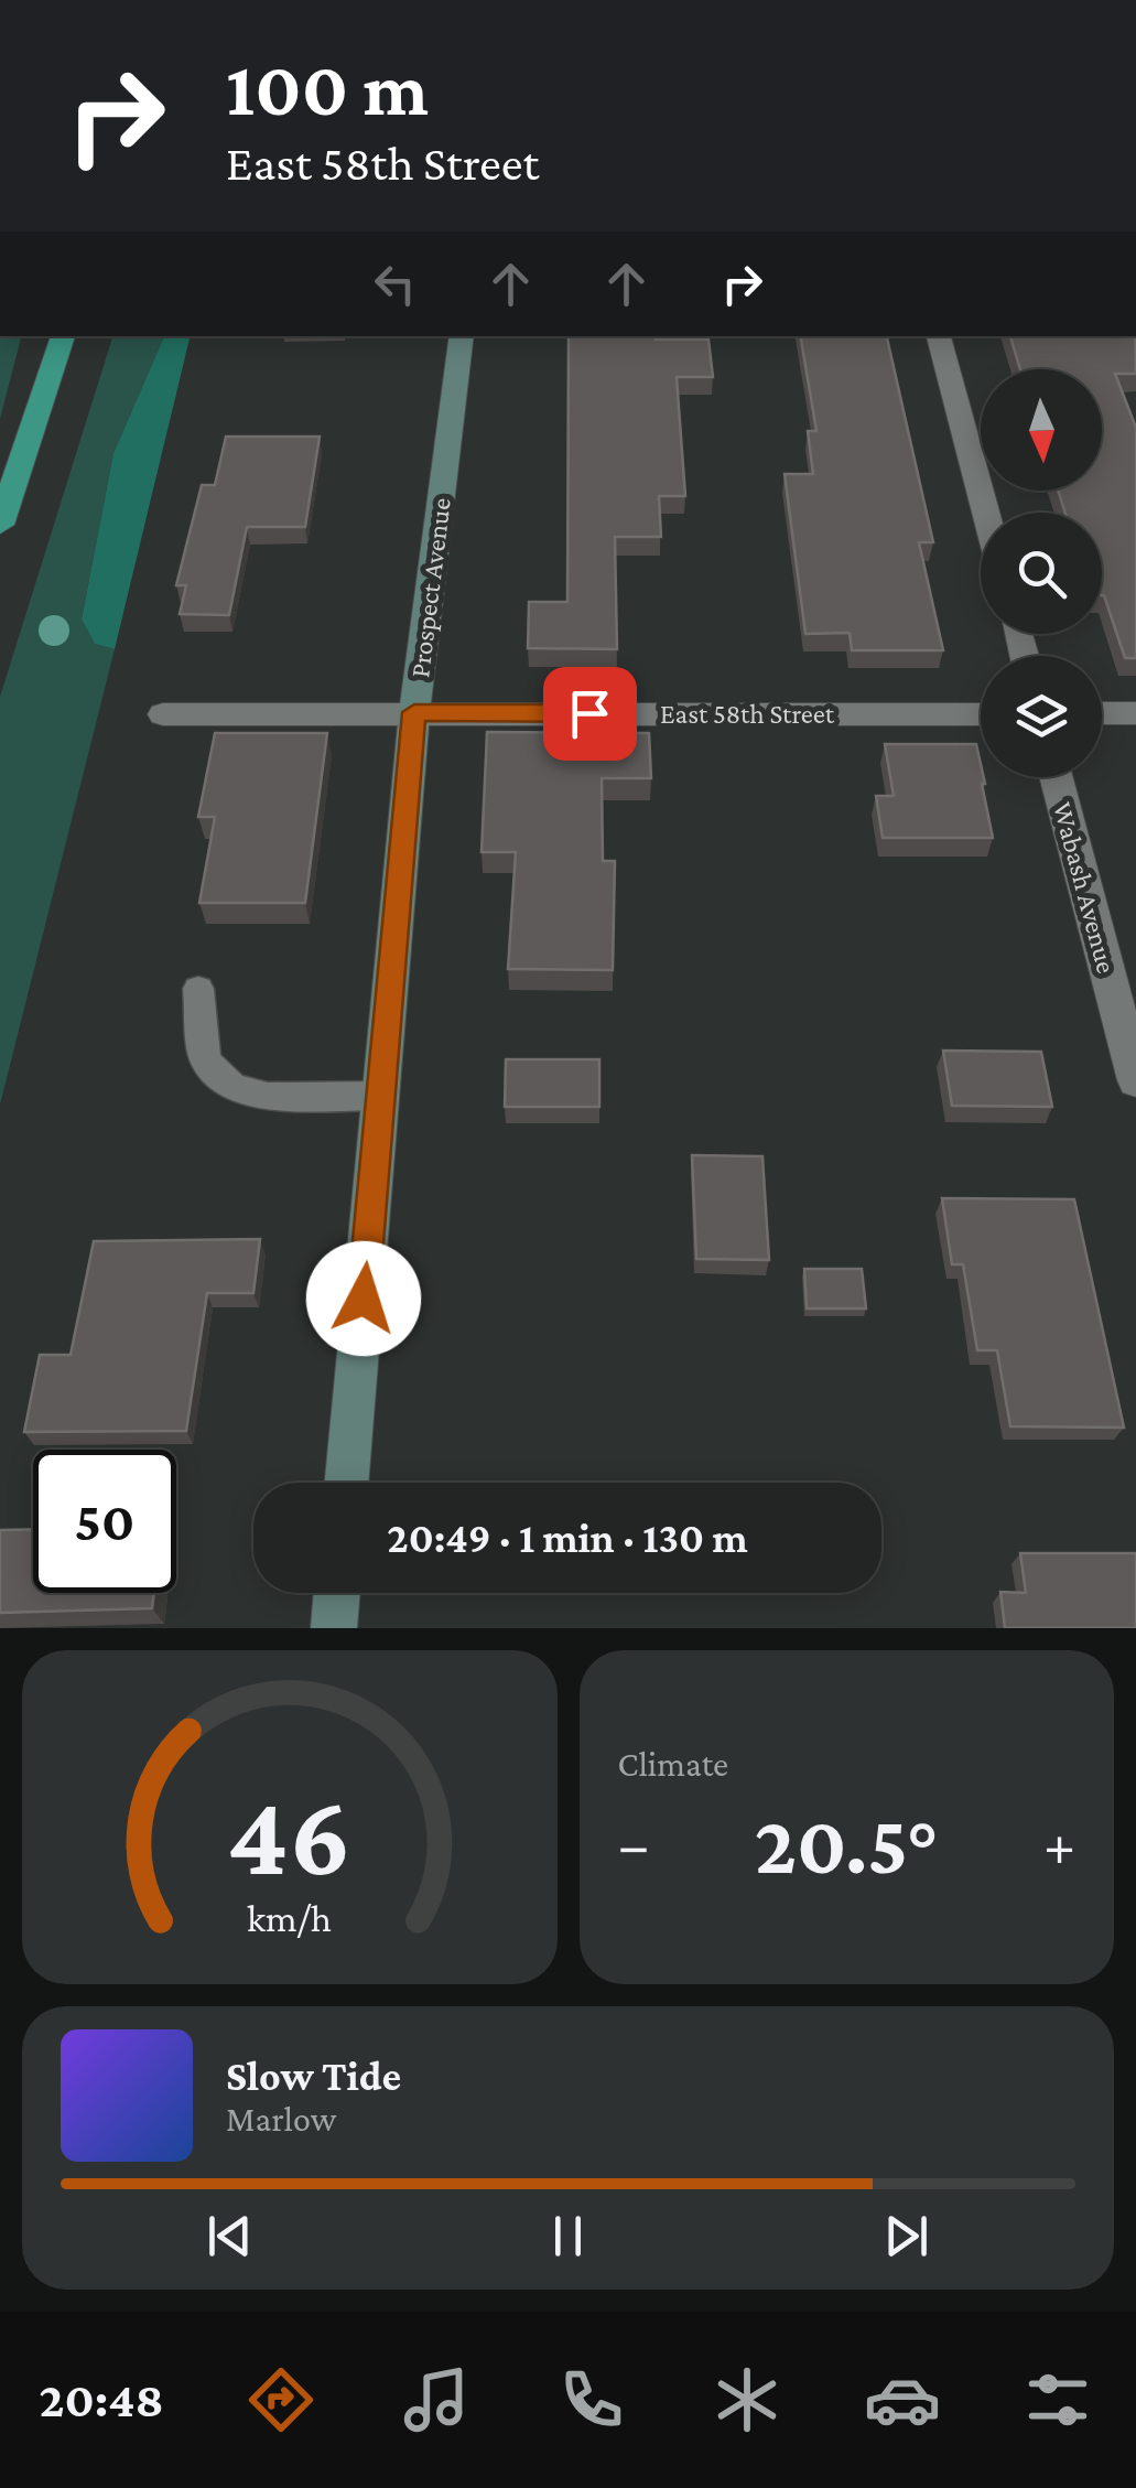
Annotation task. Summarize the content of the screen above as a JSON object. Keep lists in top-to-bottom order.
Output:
{
  "streets": {
    "main road": ["Prospect Avenue"],
    "street": ["East 58th Street", "Wabash Avenue"]
  },
  "crossings": [
    ["Prospect Avenue", "East 58th Street"]
  ],
  "north": "bottom",
  "page": {
    "turn": ["100 m", "East 58th Street"],
    "limit": "50",
    "trip": "20:49 · 1 min · 130 m",
    "tile": "Climate",
    "heat": ["−", "20.5°", "+"],
    "song": ["Slow Tide", "Marlow"],
    "tabs": "20:48",
    "gauge": ["46", "km/h"]
  }
}
